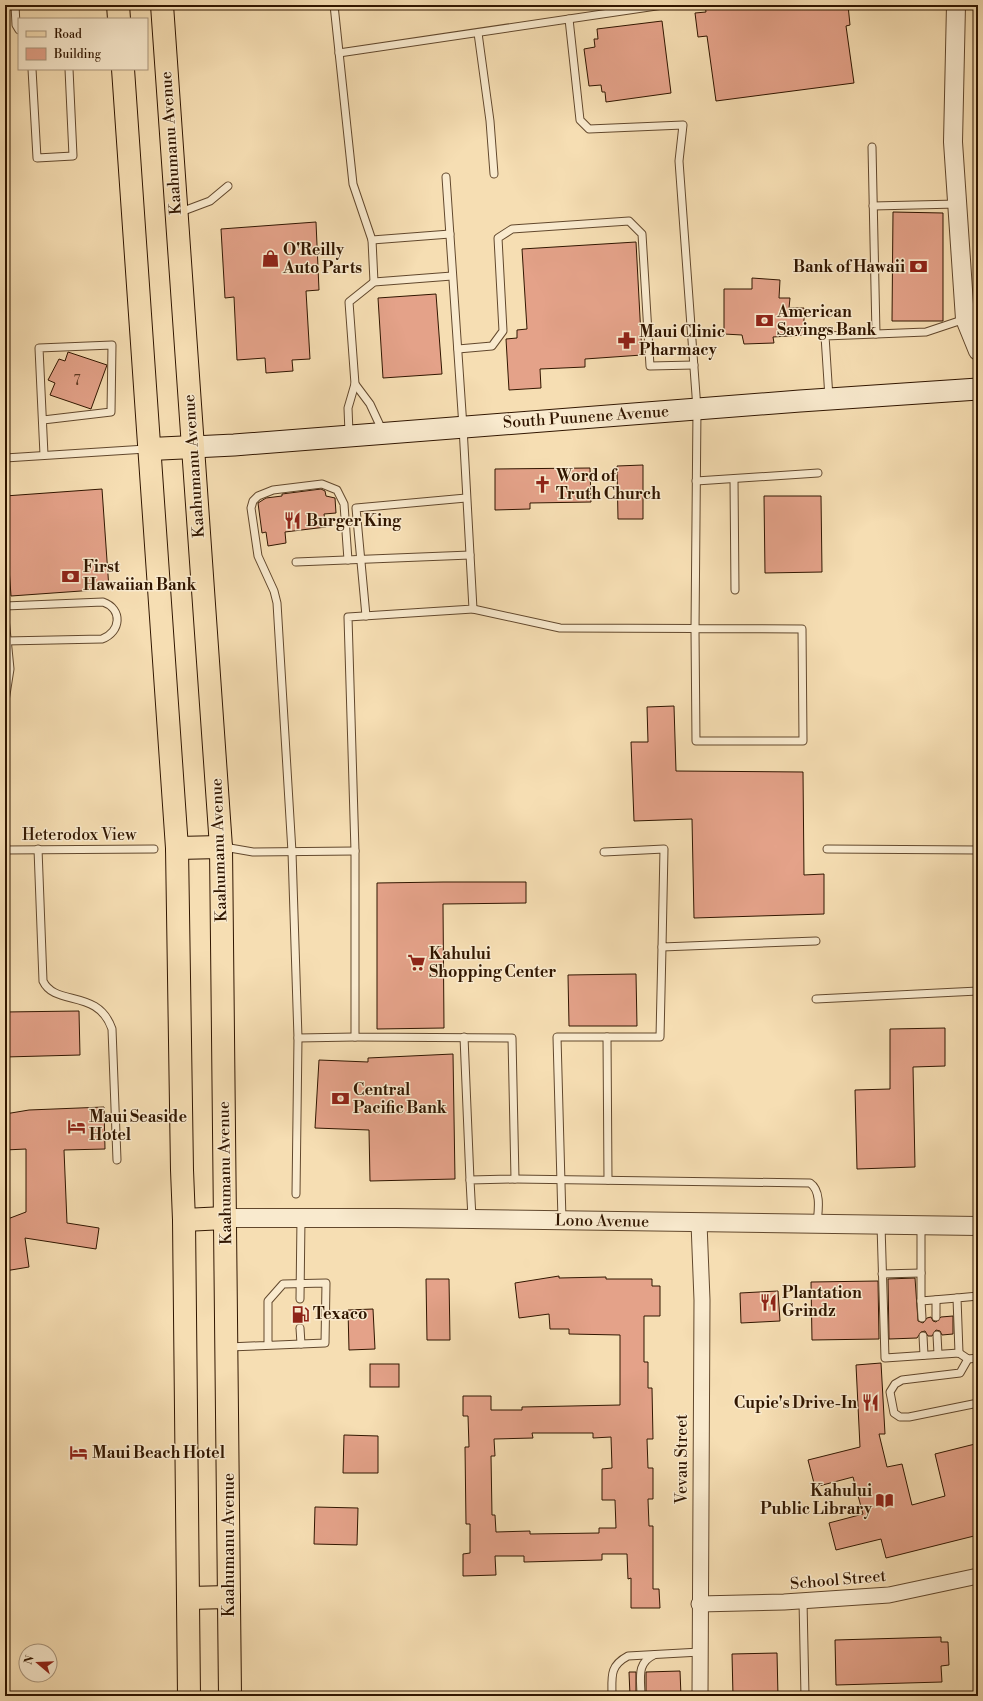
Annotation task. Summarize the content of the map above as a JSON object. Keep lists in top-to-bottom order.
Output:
{
  "streets": {
    "main road": ["Kaahumanu Avenue", "South Puunene Avenue"],
    "street": ["Lono Avenue", "Vevau Street", "School Street"],
    "lane": ["Heterodox View"]
  },
  "crossings": [
    ["Kaahumanu Avenue", "South Puunene Avenue"],
    ["Kaahumanu Avenue", "Lono Avenue"],
    ["Lono Avenue", "Vevau Street"],
    ["Vevau Street", "School Street"]
  ],
  "places": {
    "shop": ["O'Reilly Auto Parts"],
    "bank": [
      "Bank of Hawaii",
      "American Savings Bank",
      "First Hawaiian Bank",
      "Central Pacific Bank"
    ],
    "pharmacy": ["Maui Clinic Pharmacy"],
    "church": ["Word of Truth Church"],
    "restaurant": ["Burger King", "Plantation Grindz", "Cupie's Drive-In"],
    "supermarket": ["Kahului Shopping Center"],
    "hotel": ["Maui Seaside Hotel", "Maui Beach Hotel"],
    "fuel station": ["Texaco"],
    "library": ["Kahului Public Library"]
  },
  "house_numbers": ["7"],
  "legend": ["Road", "Building"],
  "north": "left"
}
